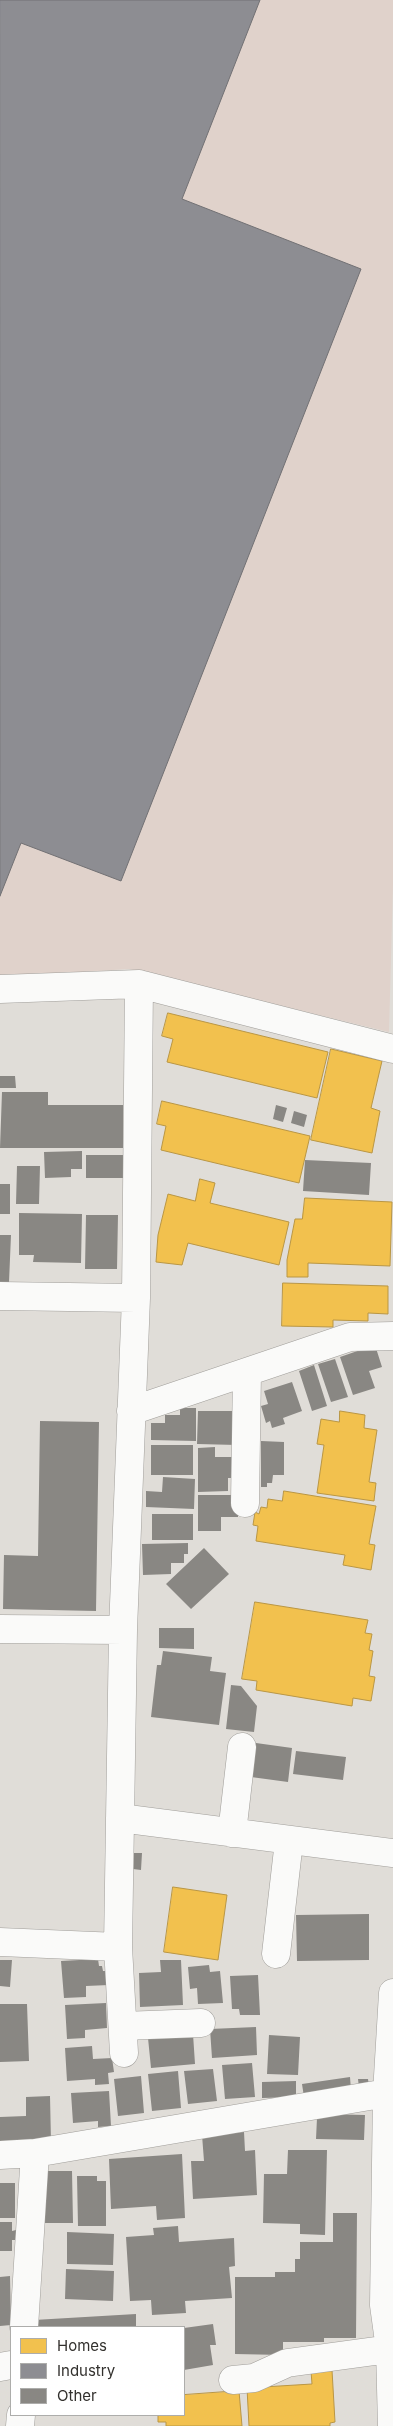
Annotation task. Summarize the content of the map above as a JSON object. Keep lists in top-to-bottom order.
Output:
{
  "legend": ["Homes", "Industry", "Other"]
}
